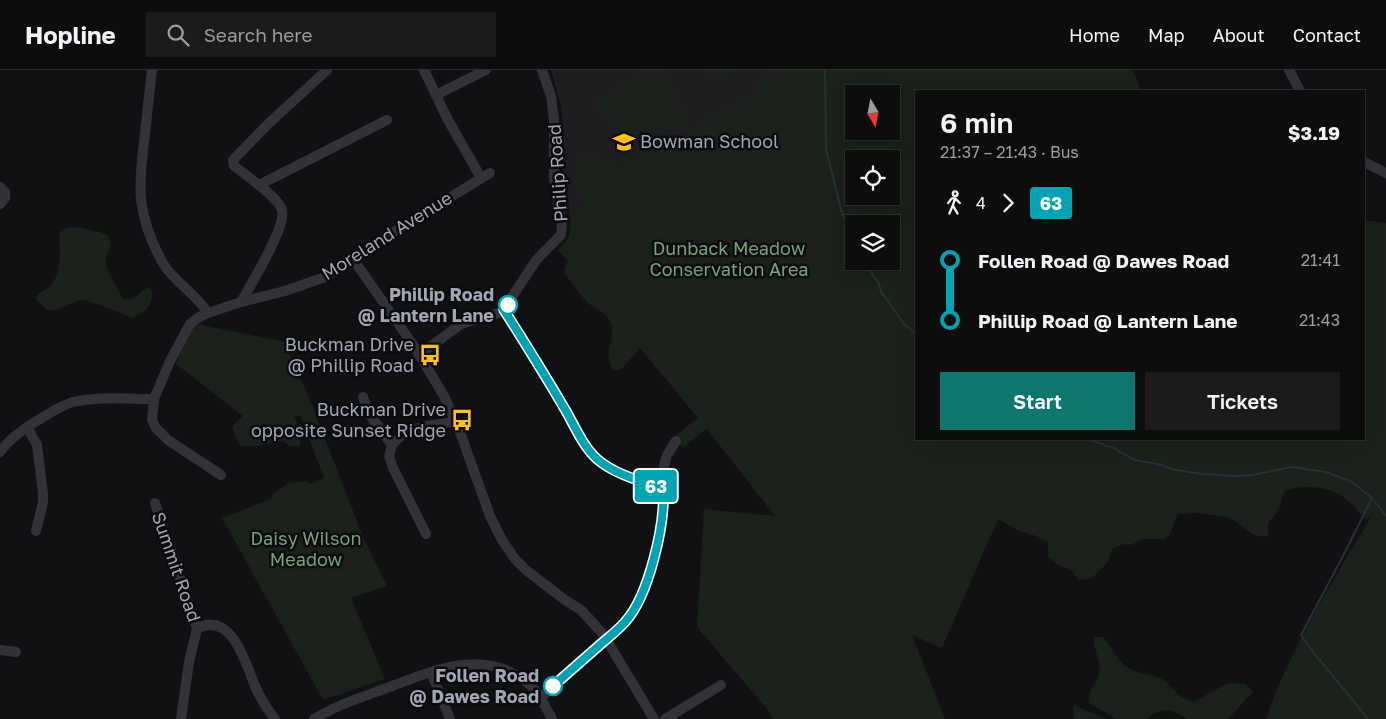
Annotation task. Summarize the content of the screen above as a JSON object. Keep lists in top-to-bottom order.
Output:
{
  "streets": {
    "street": ["Philip Road", "Moreland Avenue", "Summit Road"]
  },
  "parks": ["Dunback Meadow Conservation Area", "Daisy Wilson Meadow"],
  "places": {
    "school or university": ["Bowman School"],
    "other": ["Phillip Road @ Lantern Lane", "Follen Road @ Dawes Road"],
    "bus stop": ["Buckman Drive @ Phillip Road", "Buckman Drive opposite Sunset Ridge"]
  },
  "lines": ["bus line 63"],
  "north": "bottom",
  "page": {
    "header": "Hopline",
    "search": "Search here",
    "nav": [
      "Home",
      "Map",
      "About",
      "Contact"
    ],
    "on_map": "63",
    "heading": ["6 min", "21:37 – 21:43 · Bus", "$3.19"],
    "legs": ["4", "63"],
    "list": [
      {
        "name": "Follen Road @ Dawes Road",
        "value": "21:41"
      },
      {
        "name": "Phillip Road @ Lantern Lane",
        "value": "21:43"
      }
    ],
    "buttons": ["Start", "Tickets"]
  }
}
